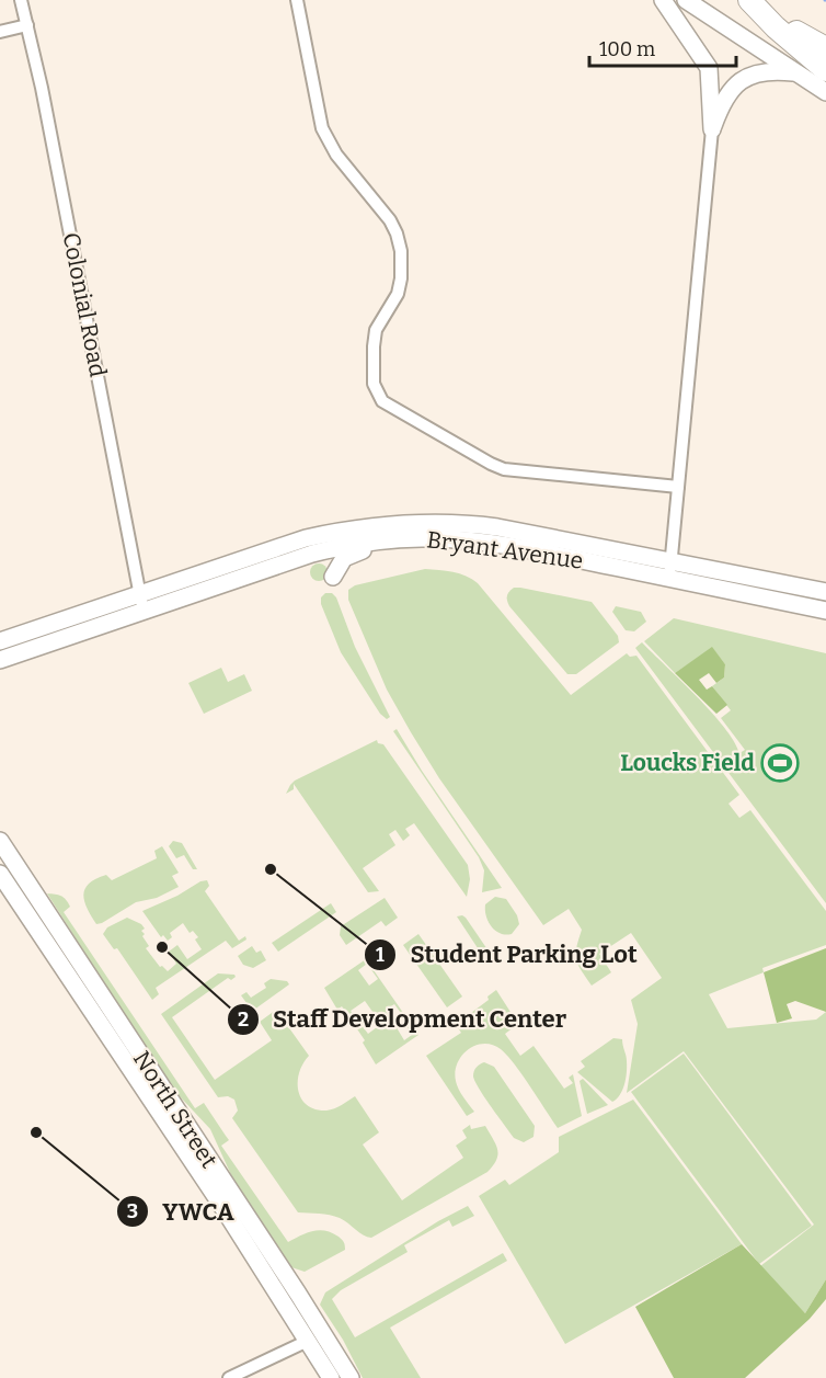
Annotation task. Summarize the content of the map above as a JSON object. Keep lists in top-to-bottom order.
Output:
{
  "streets": {
    "main road": ["Bryant Avenue", "North Street"],
    "street": ["Colonial Road"]
  },
  "crossings": [
    ["Colonial Road", "Bryant Avenue"]
  ],
  "places": {
    "sports": ["Loucks Field"],
    "other": ["Student Parking Lot", "Staff Development Center", "YWCA"]
  },
  "scale_bar": "100 m"
}
